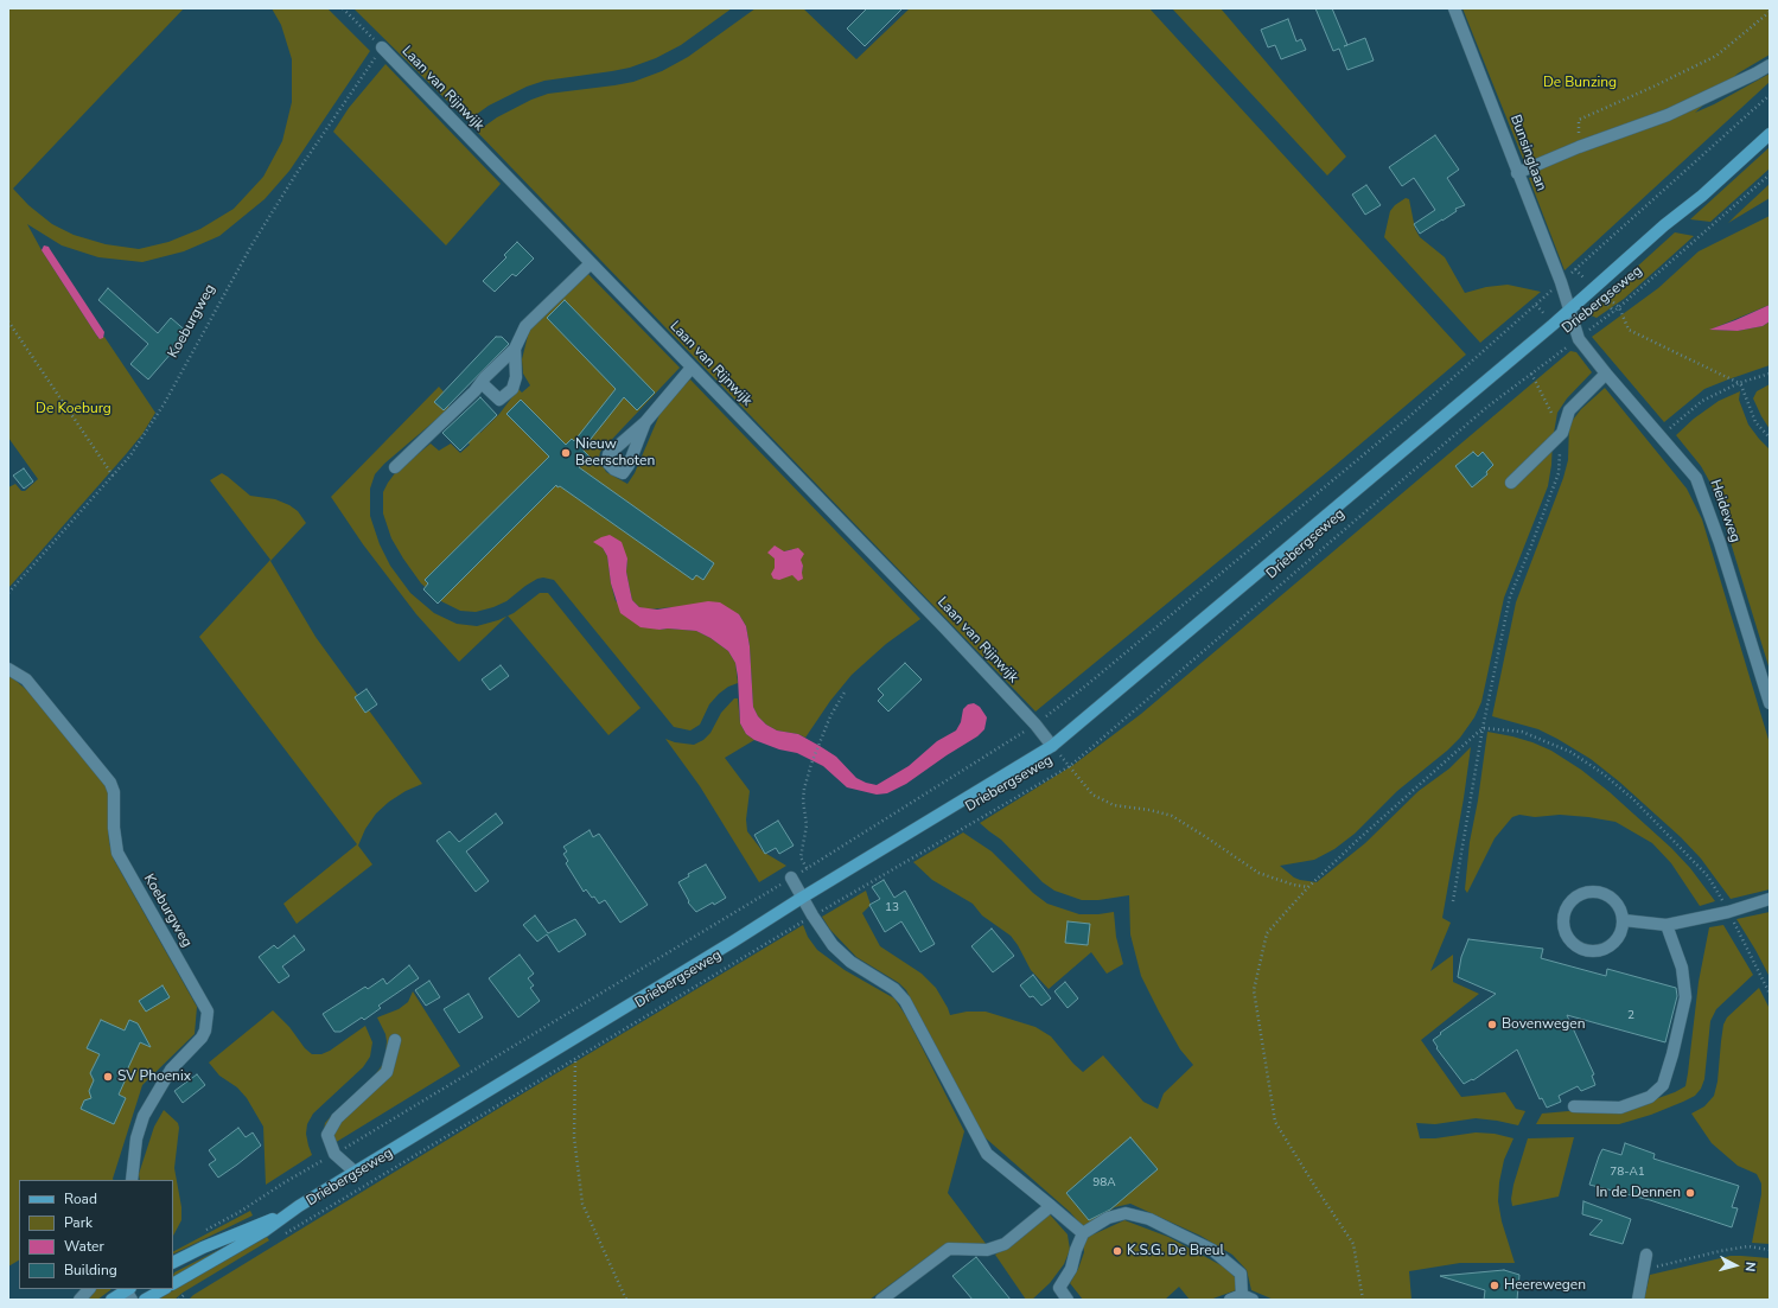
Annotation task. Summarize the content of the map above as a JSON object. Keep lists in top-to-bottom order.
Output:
{
  "streets": {
    "main road": ["Driebergseweg"],
    "street": [
      "Laan van Rijnwijk",
      "Bunsinglaan",
      "Koeburgweg",
      "Heideweg"
    ]
  },
  "crossings": [
    ["Laan van Rijnwijk", "Driebergseweg"],
    ["Laan van Rijnwijk", "Koeburgweg"],
    ["Bunsinglaan", "Driebergseweg"],
    ["Bunsinglaan", "Heideweg"],
    ["Driebergseweg", "Heideweg"]
  ],
  "parks": ["De Bunzing", "De Koeburg"],
  "places": [
    "Nieuw Beerschoten",
    "Bovenwegen",
    "SV Phoenix",
    "In de Dennen",
    "K.S.G. De Breul",
    "Heerewegen"
  ],
  "house_numbers": [
    "13",
    "2",
    "78-A1",
    "98A"
  ],
  "legend": [
    "Road",
    "Park",
    "Water",
    "Building"
  ],
  "north": "right"
}
